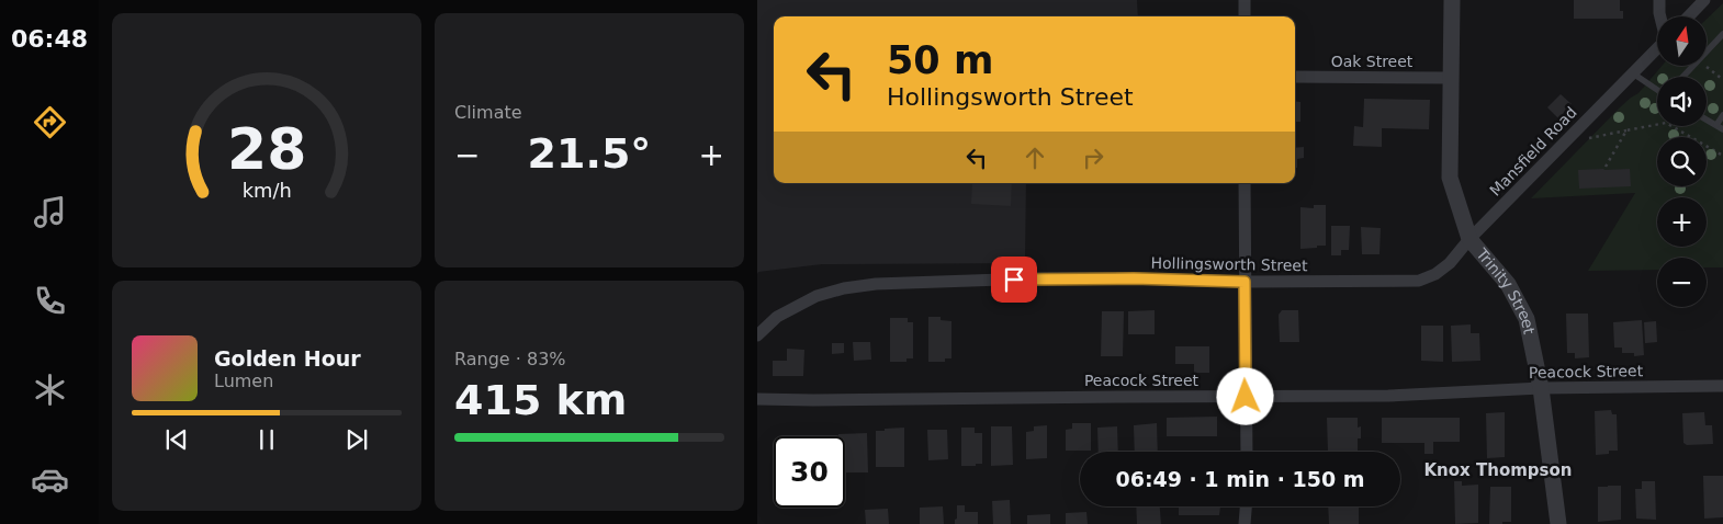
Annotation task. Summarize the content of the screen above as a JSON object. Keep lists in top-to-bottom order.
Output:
{
  "streets": {
    "street": [
      "Oak Street",
      "Mansfield Road",
      "Hollingsworth Street",
      "Trinity Street",
      "Peacock Street"
    ]
  },
  "crossings": [
    ["Oak Street", "Trinity Street"],
    ["Mansfield Road", "Hollingsworth Street"],
    ["Mansfield Road", "Trinity Street"],
    ["Trinity Street", "Peacock Street"]
  ],
  "districts": ["Knox Thompson"],
  "north": "top",
  "page": {
    "tabs": "06:48",
    "tile": [
      "Climate",
      ["Range · 83%", "415 km"]
    ],
    "map_buttons": ["+", "−"],
    "turn": ["50 m", "Hollingsworth Street"],
    "heat": ["−", "21.5°", "+"],
    "song": ["Golden Hour", "Lumen"],
    "limit": "30",
    "trip": "06:49 · 1 min · 150 m",
    "gauge": ["28", "km/h"]
  }
}
